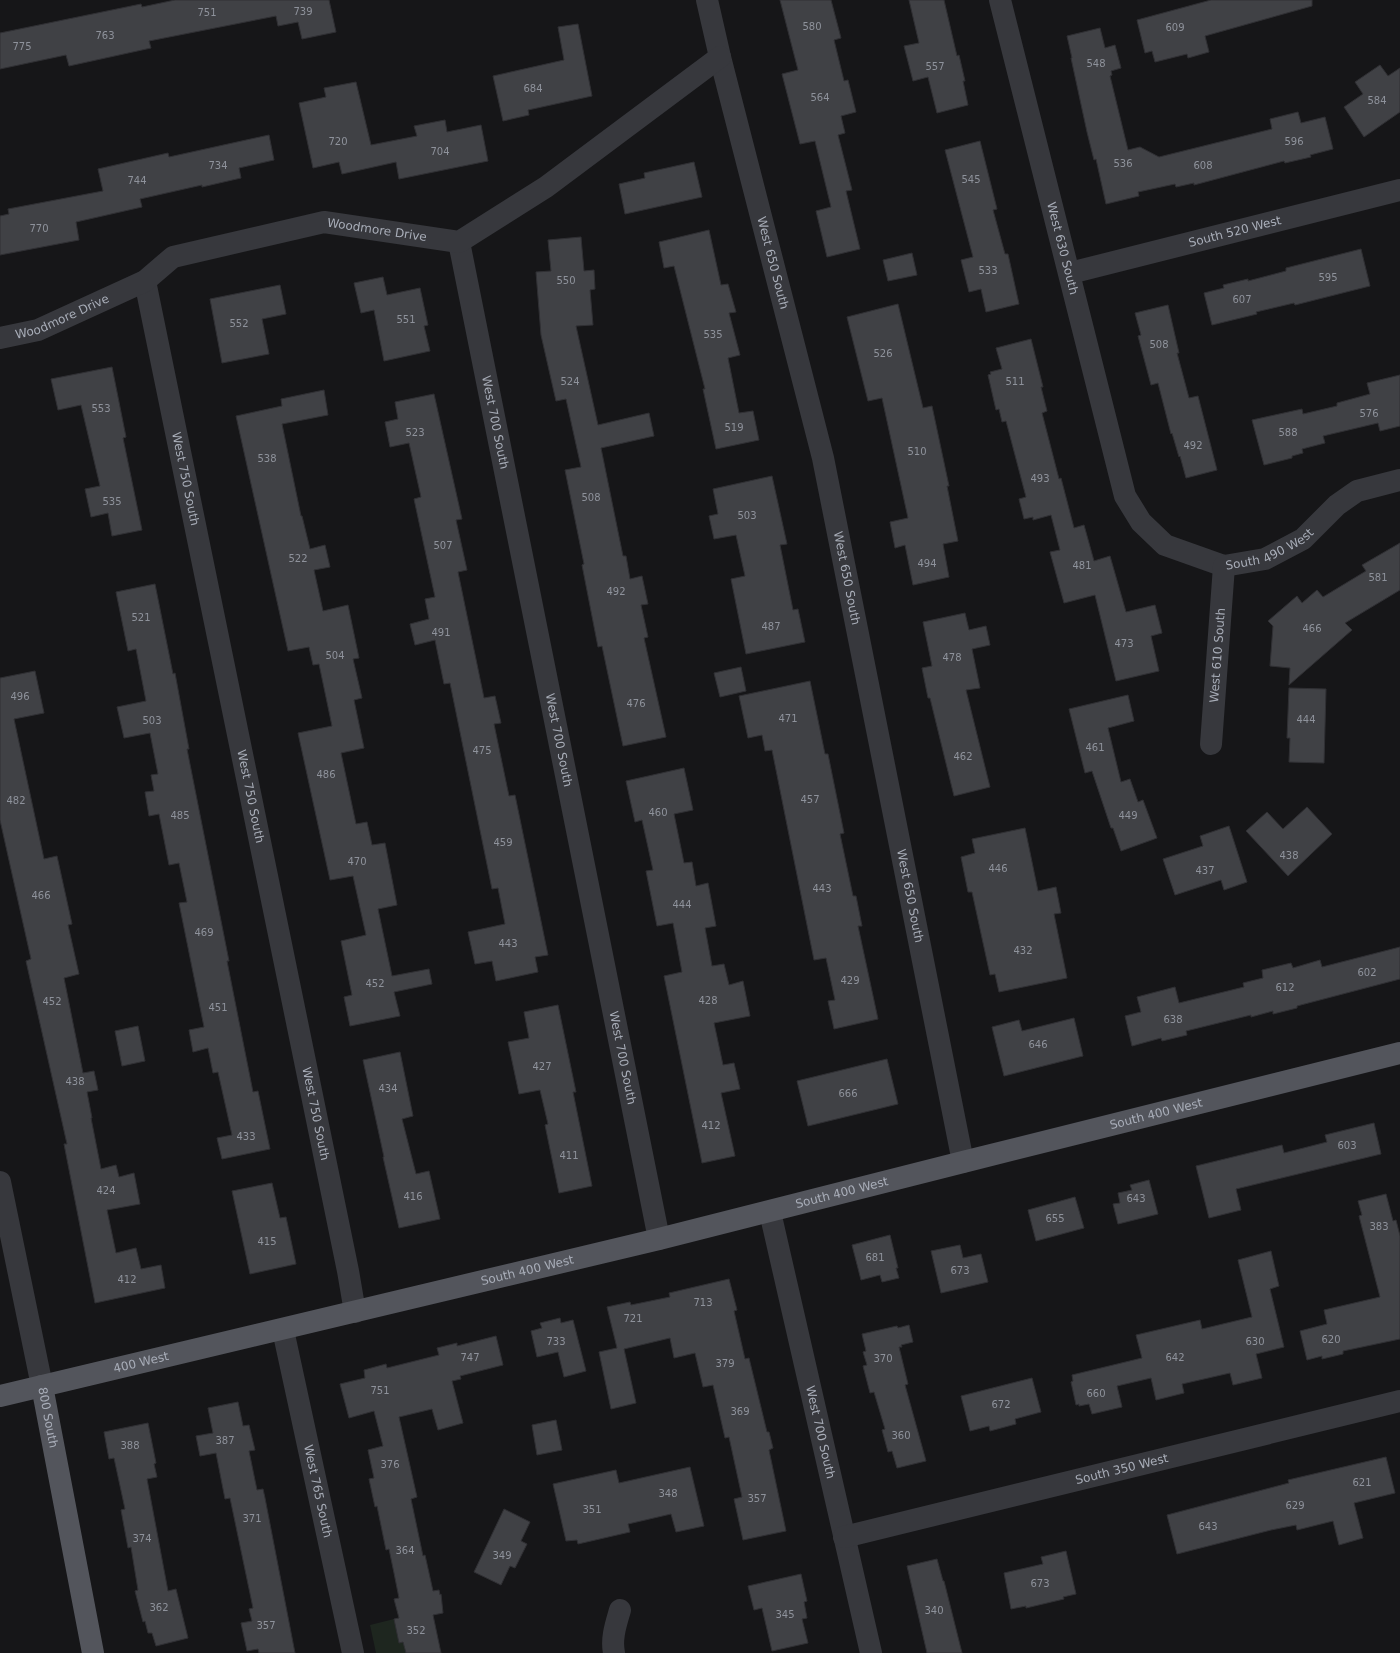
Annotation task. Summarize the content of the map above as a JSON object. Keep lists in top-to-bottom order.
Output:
{
  "streets": {
    "main road": ["South 400 West", "400 West", "800 South"],
    "street": [
      "Woodmore Drive",
      "South 520 West",
      "West 630 South",
      "West 650 South",
      "West 700 South",
      "West 750 South",
      "South 490 West",
      "West 610 South",
      "South 350 West",
      "West 765 South"
    ]
  },
  "crossings": [
    ["Woodmore Drive", "West 700 South"],
    ["Woodmore Drive", "West 750 South"],
    ["South 520 West", "West 630 South"],
    ["West 630 South", "South 490 West"],
    ["West 650 South", "South 400 West"],
    ["West 700 South", "South 400 West"],
    ["West 700 South", "South 350 West"],
    ["West 750 South", "South 400 West"],
    ["South 490 West", "West 610 South"],
    ["South 400 West", "400 West"],
    ["South 400 West", "West 765 South"],
    ["400 West", "800 South"],
    ["400 West", "West 765 South"]
  ],
  "house_numbers": [
    "739",
    "751",
    "580",
    "609",
    "763",
    "775",
    "548",
    "557",
    "684",
    "564",
    "584",
    "720",
    "596",
    "704",
    "536",
    "734",
    "608",
    "545",
    "744",
    "770",
    "533",
    "595",
    "550",
    "607",
    "551",
    "552",
    "535",
    "508",
    "526",
    "524",
    "511",
    "553",
    "576",
    "519",
    "523",
    "588",
    "492",
    "510",
    "538",
    "493",
    "508",
    "535",
    "503",
    "507",
    "522",
    "494",
    "481",
    "581",
    "492",
    "521",
    "487",
    "466",
    "491",
    "473",
    "504",
    "478",
    "496",
    "476",
    "471",
    "444",
    "503",
    "461",
    "475",
    "462",
    "486",
    "457",
    "482",
    "460",
    "485",
    "449",
    "459",
    "438",
    "470",
    "446",
    "437",
    "443",
    "466",
    "444",
    "469",
    "443",
    "432",
    "602",
    "429",
    "452",
    "612",
    "428",
    "452",
    "451",
    "638",
    "646",
    "427",
    "438",
    "434",
    "666",
    "412",
    "433",
    "603",
    "411",
    "424",
    "416",
    "643",
    "655",
    "383",
    "415",
    "681",
    "673",
    "412",
    "713",
    "721",
    "620",
    "733",
    "630",
    "747",
    "642",
    "370",
    "379",
    "751",
    "660",
    "672",
    "369",
    "360",
    "387",
    "388",
    "376",
    "621",
    "348",
    "357",
    "629",
    "351",
    "371",
    "643",
    "374",
    "364",
    "349",
    "673",
    "362",
    "340",
    "345",
    "357",
    "352"
  ]
}
